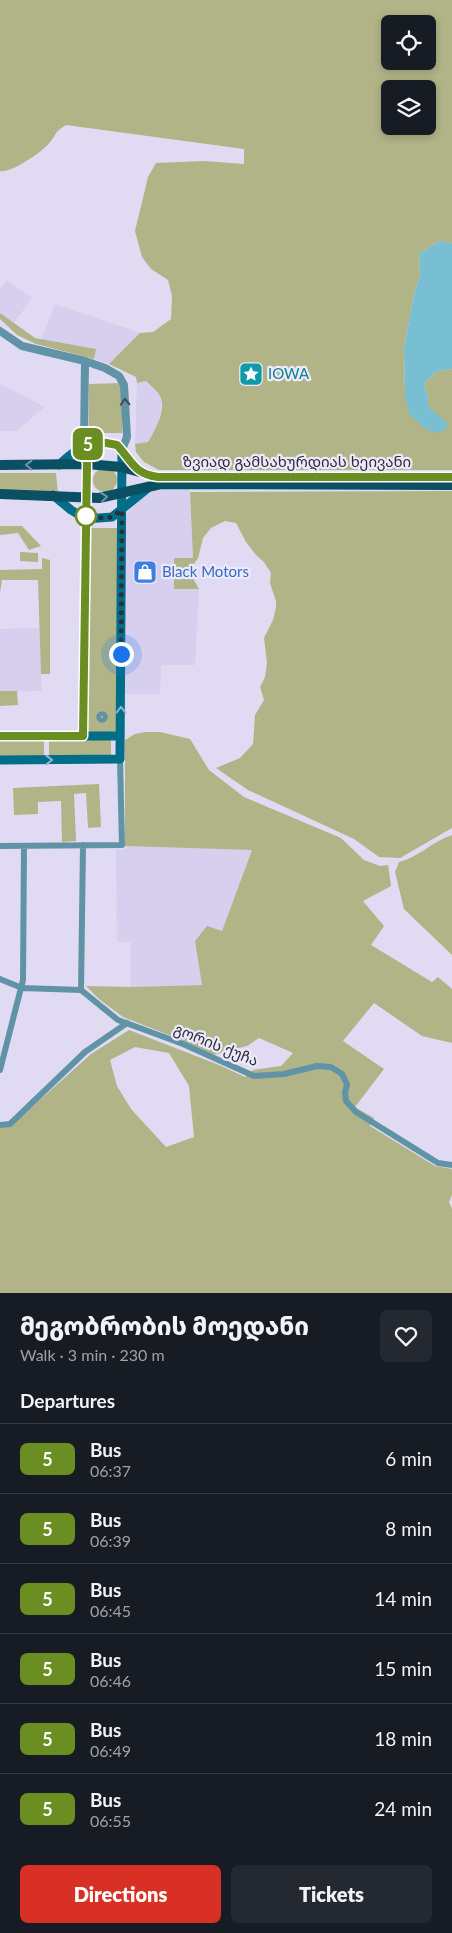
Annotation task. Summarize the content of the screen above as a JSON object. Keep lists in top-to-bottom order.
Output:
{
  "streets": {
    "main road": ["ზვიად გამსახურდიას ხეივანი"],
    "street": ["გორის ქუჩა"]
  },
  "places": {
    "place": ["IOWA"],
    "shop": ["Black Motors"]
  },
  "lines": ["bus line 5"],
  "page": {
    "on_map": "5",
    "heading": [
      ["მეგობრობის მოედანი", "Walk · 3 min · 230 m"],
      "Departures"
    ],
    "list": [
      {
        "mark": "5",
        "name": "Bus",
        "note": "06:37",
        "value": "6 min"
      },
      {
        "mark": "5",
        "name": "Bus",
        "note": "06:39",
        "value": "8 min"
      },
      {
        "mark": "5",
        "name": "Bus",
        "note": "06:45",
        "value": "14 min"
      },
      {
        "mark": "5",
        "name": "Bus",
        "note": "06:46",
        "value": "15 min"
      },
      {
        "mark": "5",
        "name": "Bus",
        "note": "06:49",
        "value": "18 min"
      },
      {
        "mark": "5",
        "name": "Bus",
        "note": "06:55",
        "value": "24 min"
      }
    ],
    "buttons": ["Directions", "Tickets"]
  }
}
